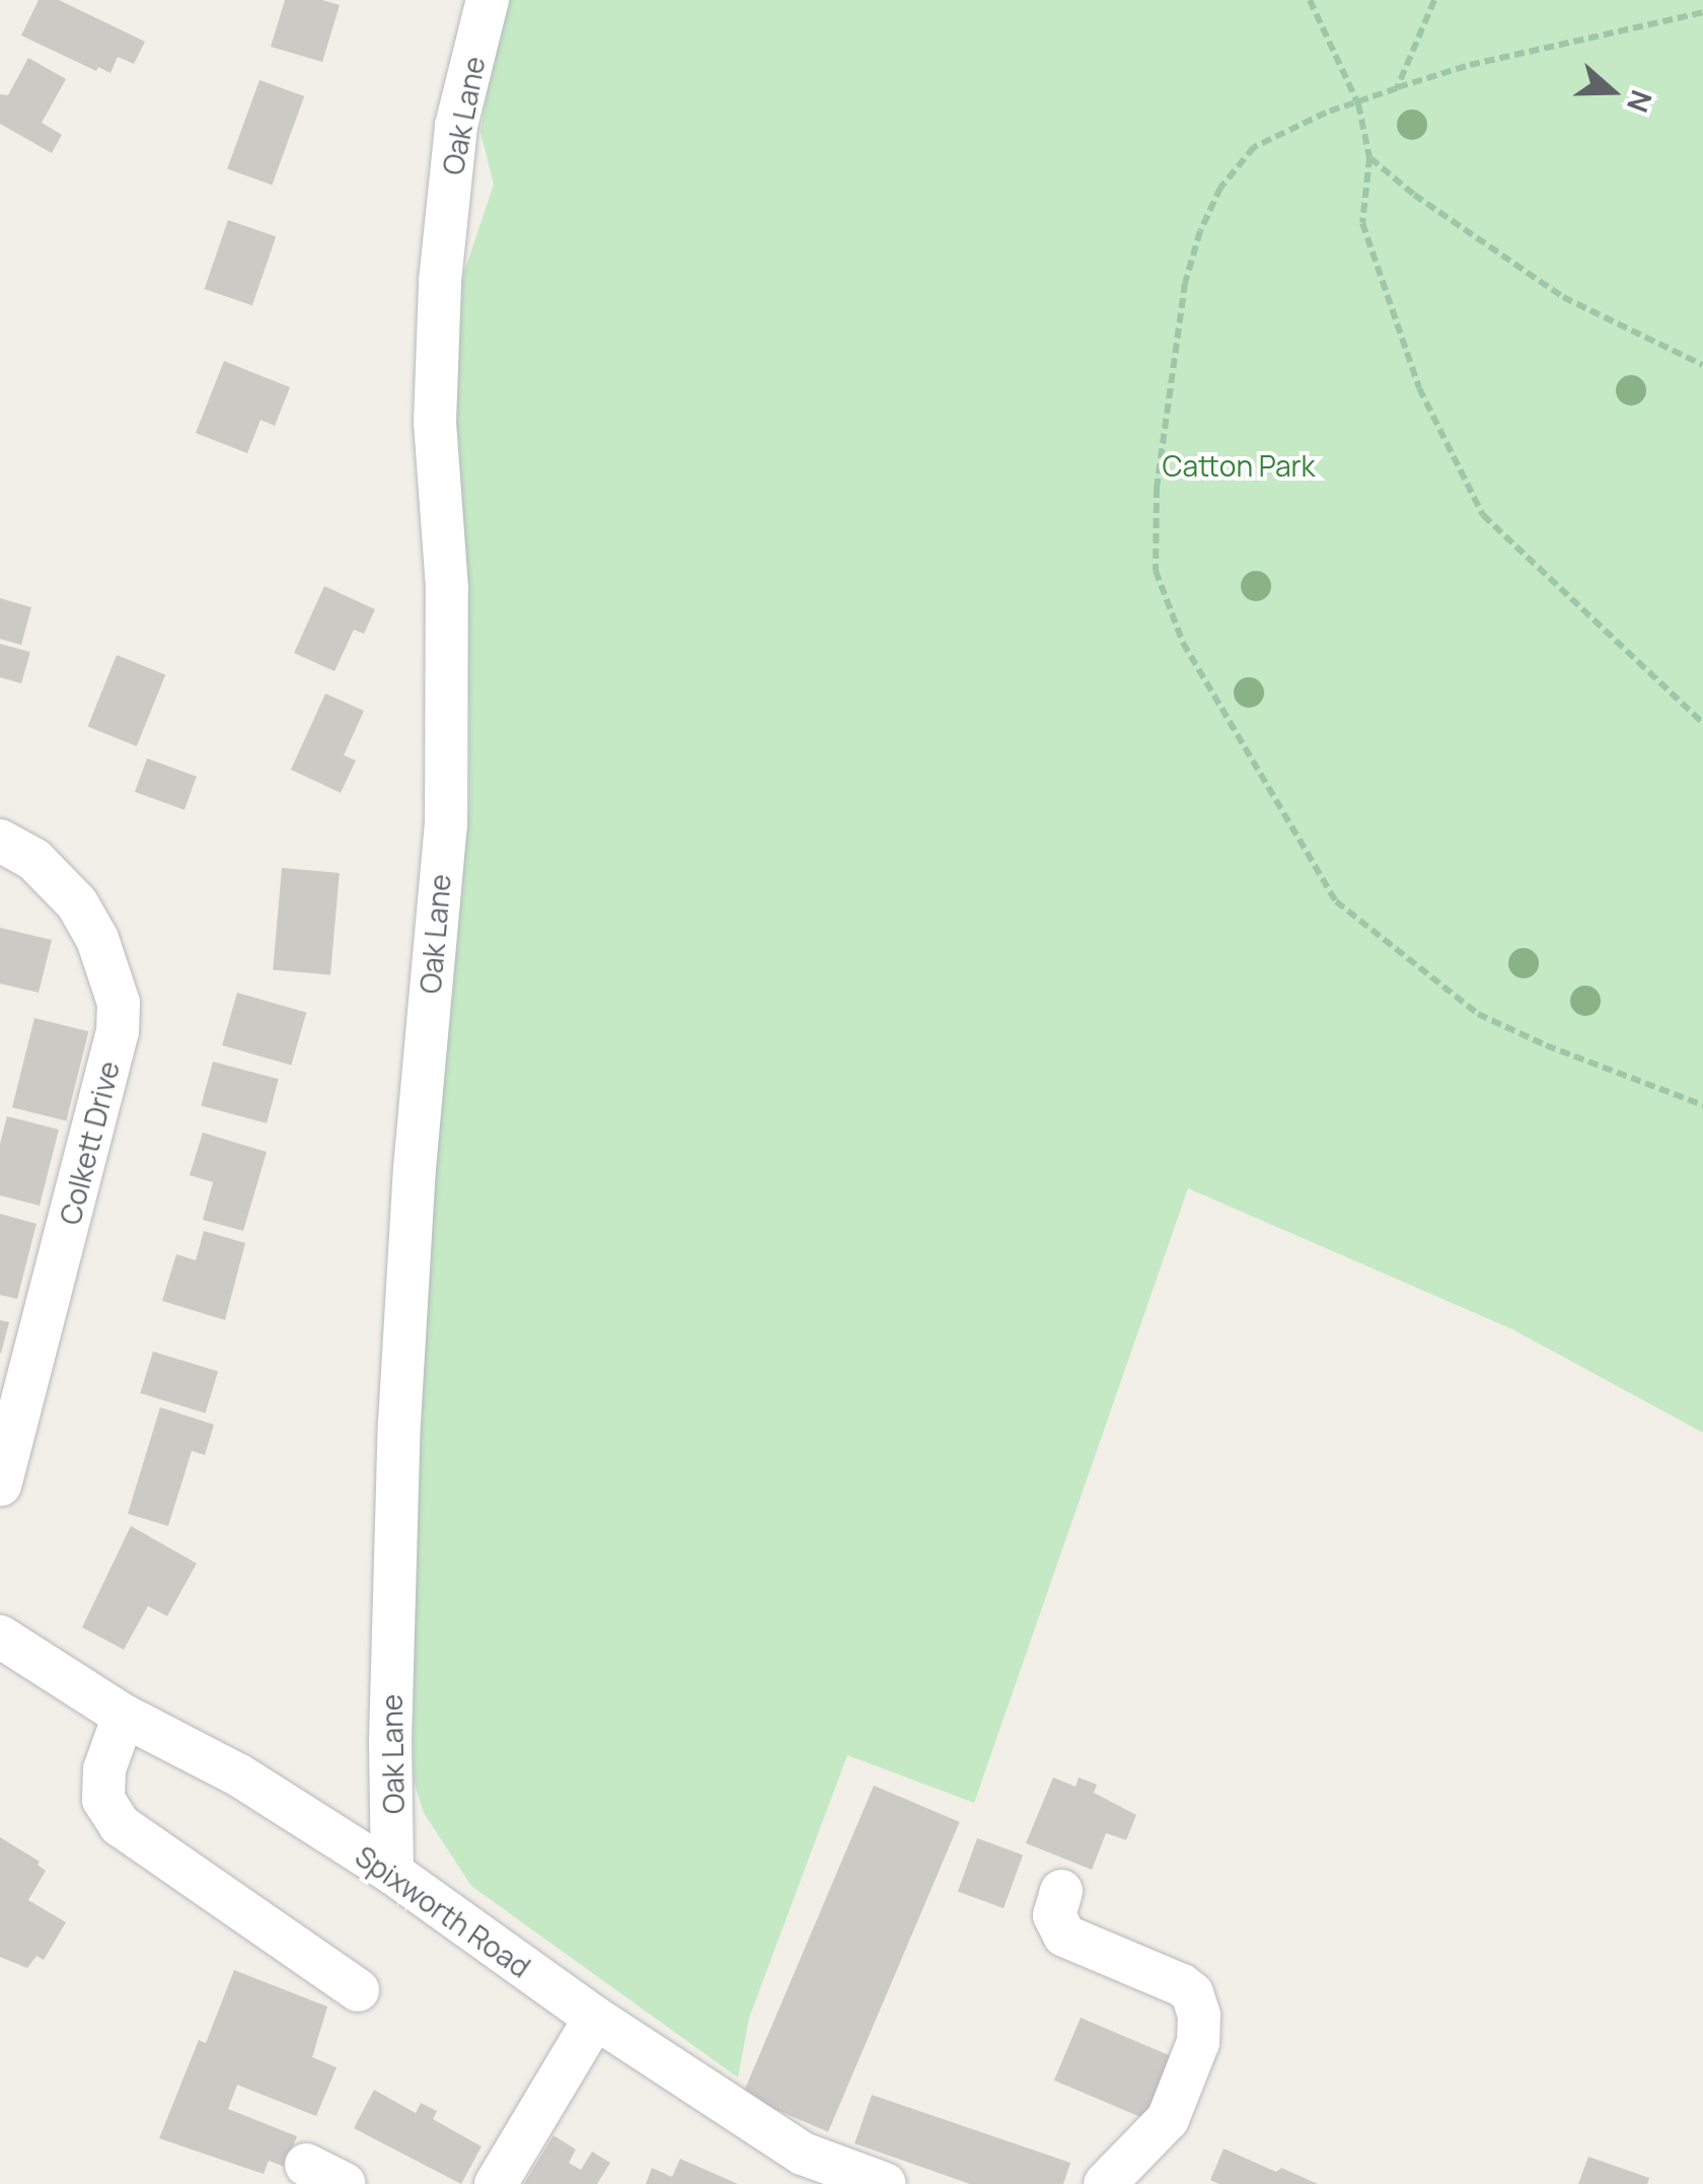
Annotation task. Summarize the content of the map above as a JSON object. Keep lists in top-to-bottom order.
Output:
{
  "streets": {
    "street": ["Oak Lane", "Colkett Drive", "Spixworth Road"]
  },
  "crossings": [
    ["Oak Lane", "Spixworth Road"]
  ],
  "parks": ["Catton Park"],
  "north": "right"
}
